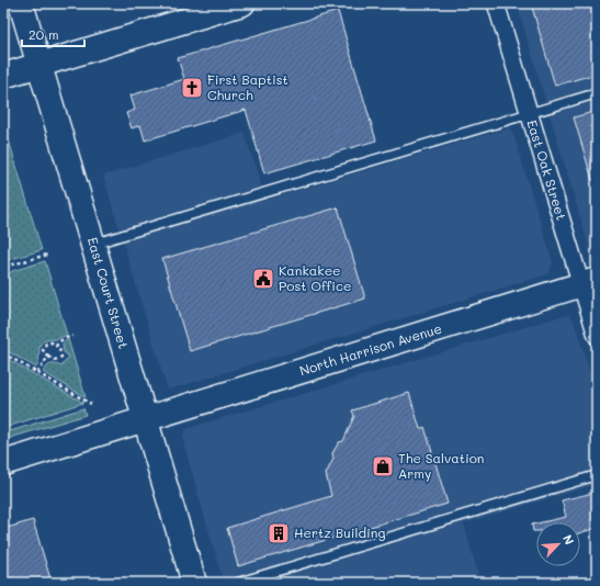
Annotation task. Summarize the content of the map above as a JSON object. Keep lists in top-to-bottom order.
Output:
{
  "streets": {
    "main road": ["East Court Street", "North Harrison Avenue"],
    "street": ["East Oak Street"]
  },
  "crossings": [
    ["East Oak Street", "North Harrison Avenue"],
    ["East Court Street", "North Harrison Avenue"]
  ],
  "places": {
    "church": ["First Baptist Church"],
    "public building": ["Kankakee Post Office"],
    "shop": ["The Salvation Army"],
    "building": ["Hertz Building"]
  },
  "scale_bar": "20 m",
  "north": "top right"
}
